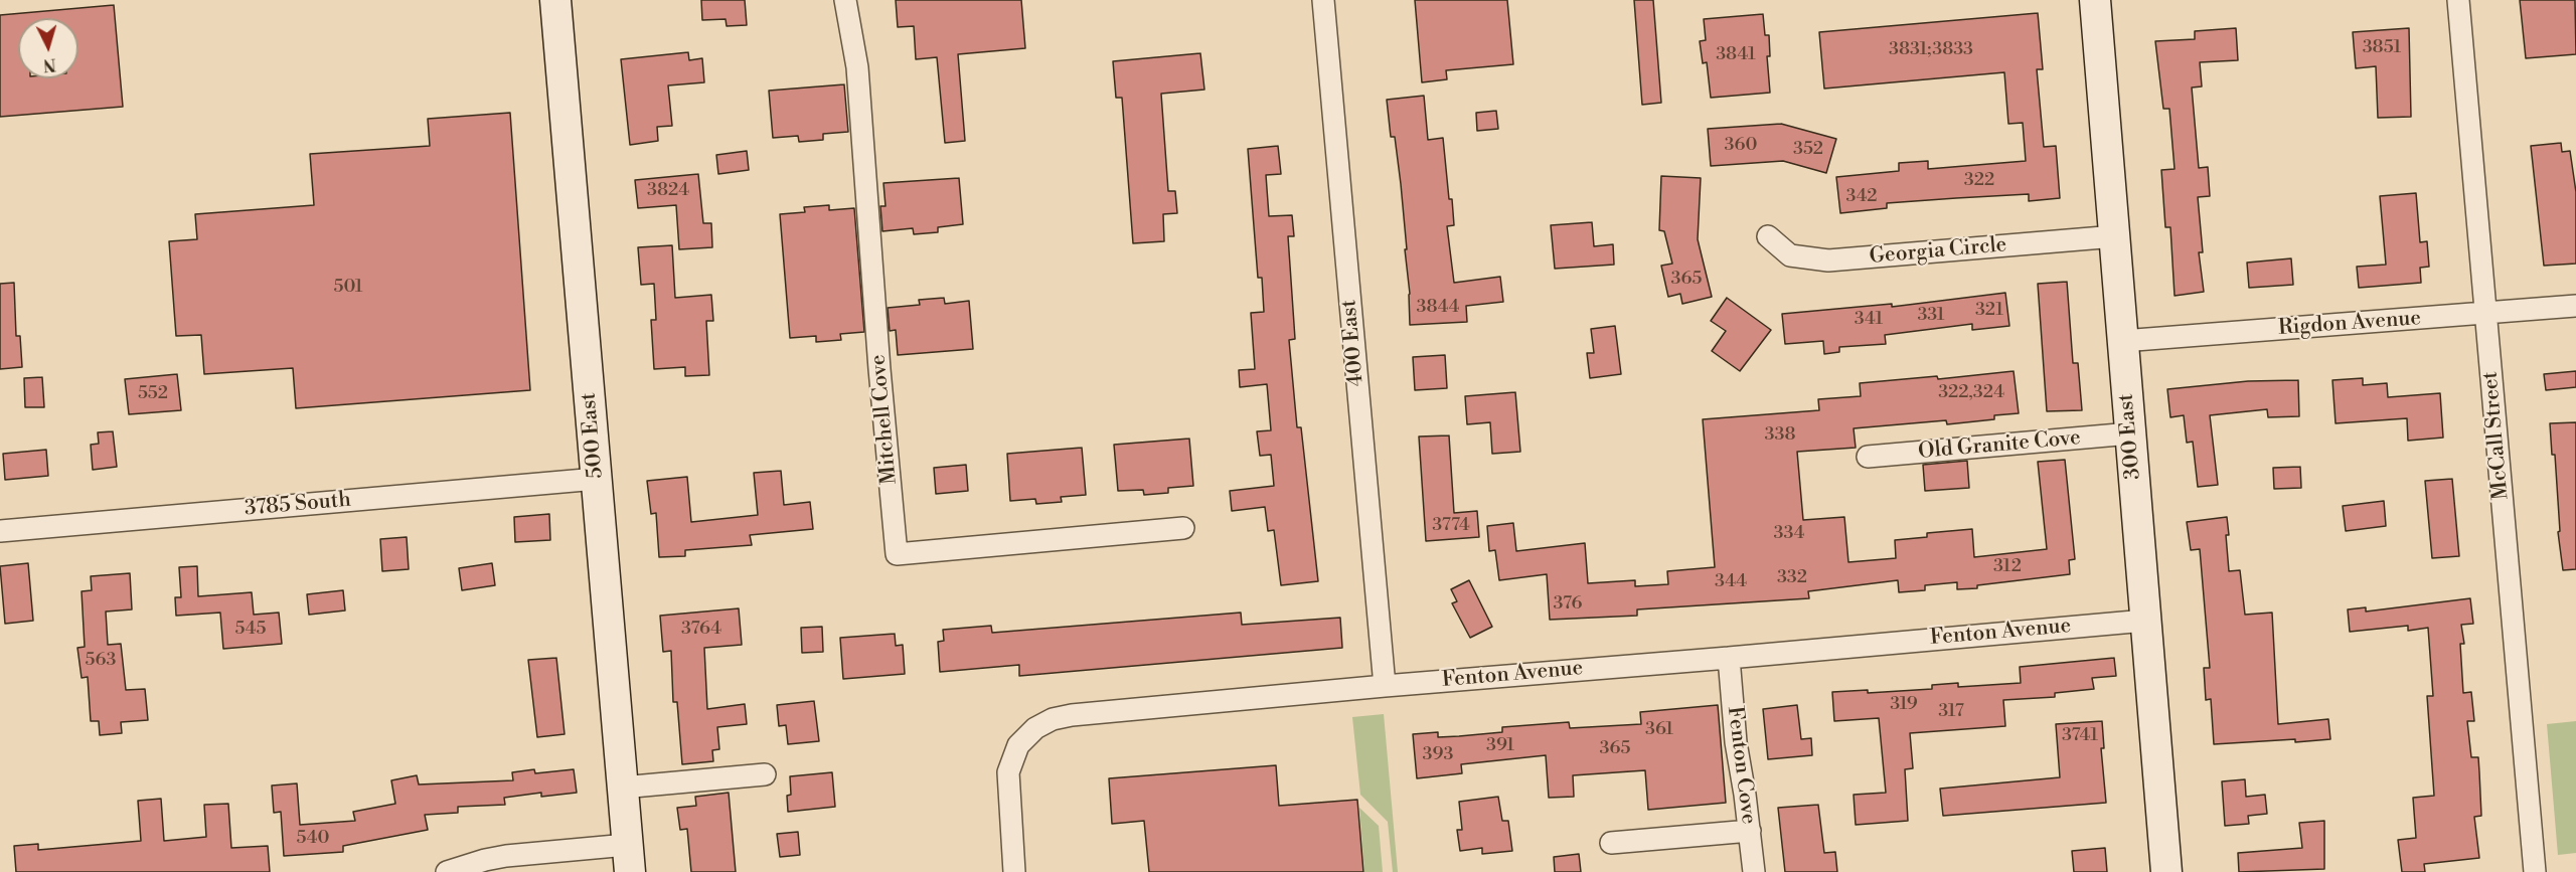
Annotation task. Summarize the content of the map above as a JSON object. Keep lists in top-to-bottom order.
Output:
{
  "streets": {
    "street": [
      "Georgia Circle",
      "Rigdon Avenue",
      "400 East",
      "Mitchell Cove",
      "500 East",
      "McCall Street",
      "300 East",
      "Old Granite Cove",
      "3785 South",
      "Fenton Avenue",
      "Fenton Cove"
    ]
  },
  "crossings": [
    ["Georgia Circle", "300 East"],
    ["Rigdon Avenue", "McCall Street"],
    ["Rigdon Avenue", "300 East"],
    ["400 East", "Fenton Avenue"],
    ["500 East", "3785 South"],
    ["300 East", "Old Granite Cove"],
    ["300 East", "Fenton Avenue"],
    ["Fenton Avenue", "Fenton Cove"]
  ],
  "house_numbers": [
    "3851",
    "3831;3833",
    "3841",
    "360",
    "352",
    "322",
    "3824",
    "342",
    "365",
    "501",
    "3844",
    "321",
    "331",
    "341",
    "322,324",
    "552",
    "338",
    "3774",
    "334",
    "312",
    "332",
    "344",
    "376",
    "545",
    "3764",
    "563",
    "319",
    "317",
    "361",
    "3741",
    "391",
    "365",
    "393",
    "540"
  ],
  "north": "bottom"
}
